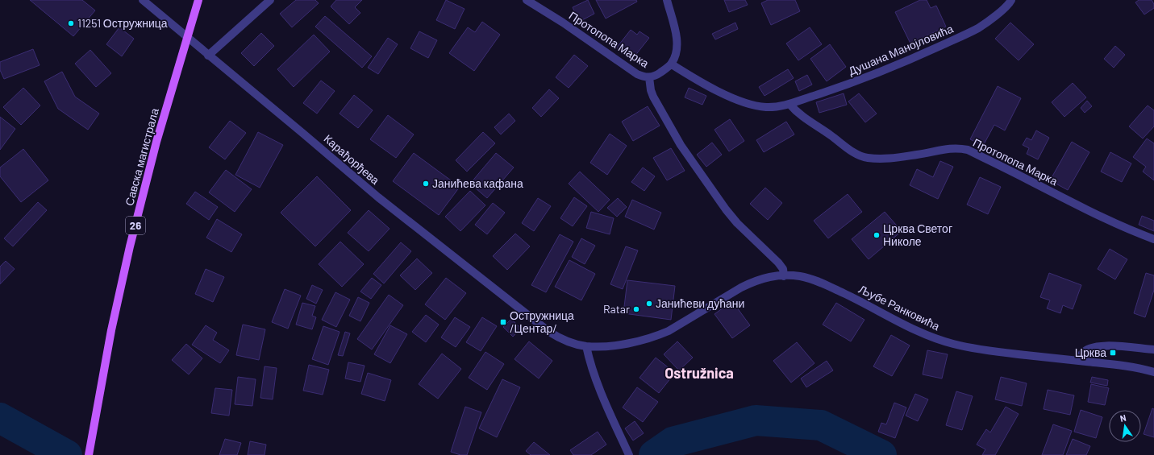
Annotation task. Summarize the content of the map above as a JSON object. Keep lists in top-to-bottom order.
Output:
{
  "streets": {
    "main road": ["Савска магистрала", "26"],
    "street": [
      "Протопопа Марка",
      "Душана Манојловића",
      "Карађорђева",
      "Љубе Ранковића"
    ]
  },
  "crossings": [
    ["Протопопа Марка", "Душана Манојловића"],
    ["Карађорђева", "Љубе Ранковића"]
  ],
  "districts": ["Ostružnica"],
  "places": {
    "other": [
      "11251 Остружница",
      "Јанићева кафана",
      "Црква Светог Николе",
      "Јанићеви дућани",
      "Ratar"
    ],
    "transit": ["Остружница /Центар/", "Црква"]
  },
  "north": "top"
}
